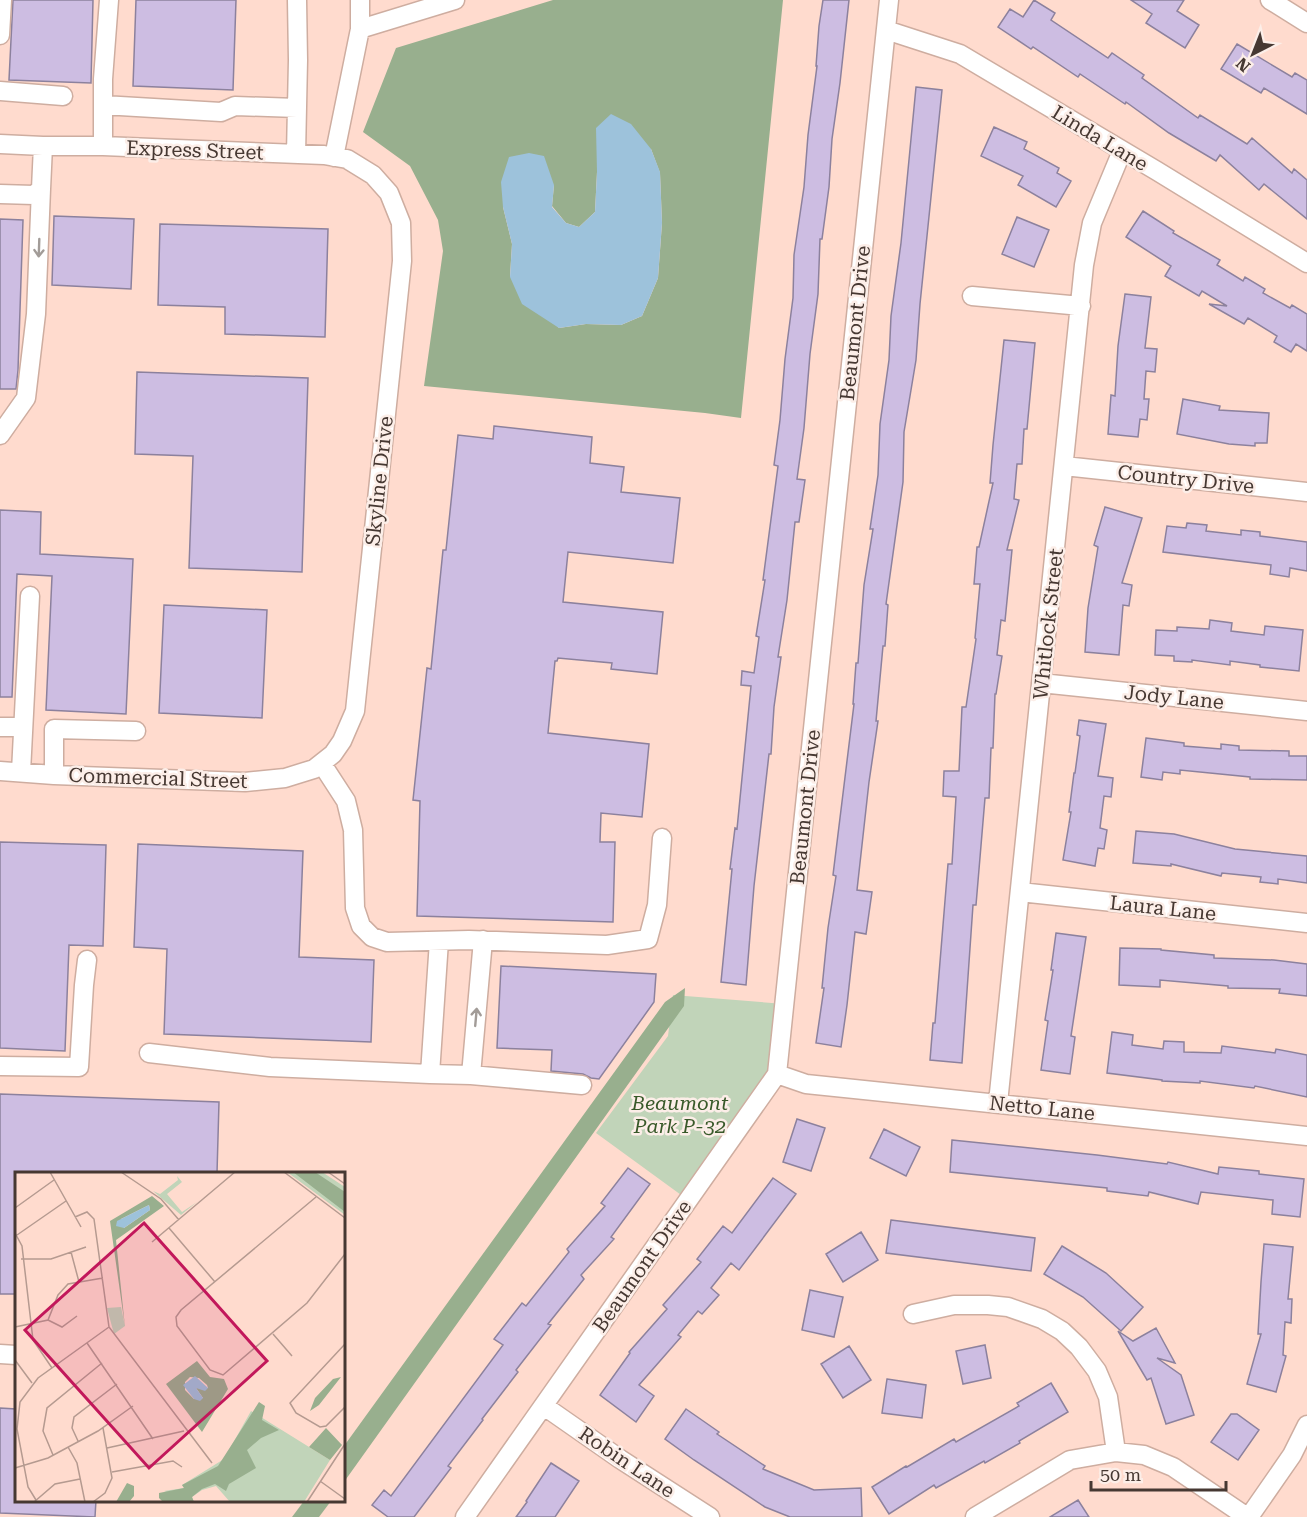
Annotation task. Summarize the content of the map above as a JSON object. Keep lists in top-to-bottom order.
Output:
{
  "streets": {
    "street": [
      "Linda Lane",
      "Express Street",
      "Beaumont Drive",
      "Country Drive",
      "Skyline Drive",
      "Whitlock Street",
      "Jody Lane",
      "Commercial Street",
      "Laura Lane",
      "Netto Lane",
      "Robin Lane"
    ]
  },
  "crossings": [
    ["Linda Lane", "Beaumont Drive"],
    ["Linda Lane", "Whitlock Street"],
    ["Express Street", "Skyline Drive"],
    ["Beaumont Drive", "Netto Lane"],
    ["Beaumont Drive", "Robin Lane"],
    ["Country Drive", "Whitlock Street"],
    ["Skyline Drive", "Commercial Street"],
    ["Whitlock Street", "Jody Lane"],
    ["Whitlock Street", "Laura Lane"],
    ["Whitlock Street", "Netto Lane"]
  ],
  "parks": ["Beaumont Park P-32"],
  "scale_bar": "50 m",
  "north": "bottom left"
}
